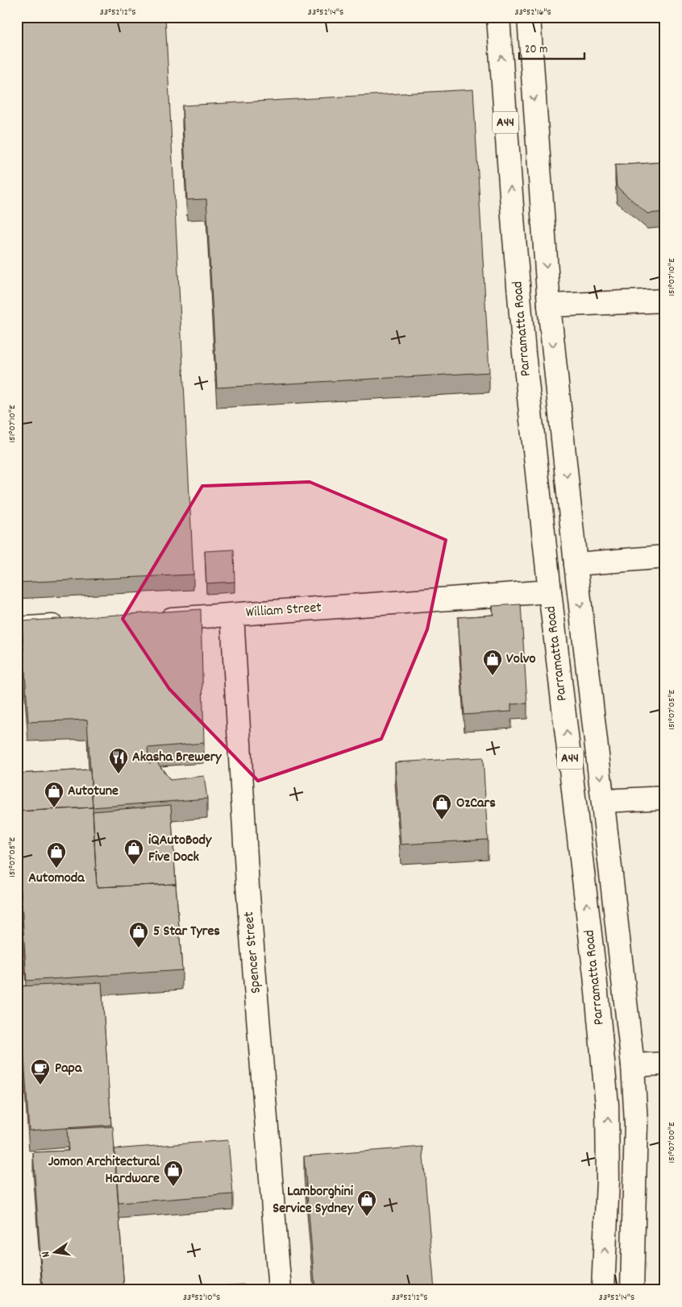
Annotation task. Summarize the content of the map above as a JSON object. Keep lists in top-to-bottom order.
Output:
{
  "streets": {
    "main road": [
      "A44",
      "Parramatta Road",
      "William Street",
      "Spencer Street"
    ]
  },
  "crossings": [
    ["Parramatta Road", "William Street"],
    ["William Street", "Spencer Street"]
  ],
  "places": {
    "shop": [
      "Volvo",
      "Autotune",
      "OzCars",
      "iQAutoBody Five Dock",
      "Automoda",
      "5 Star Tyres",
      "Jomon Architectural Hardware",
      "Lamborghini Service Sydney"
    ],
    "restaurant": ["Akasha Brewery"],
    "cafe": ["Papa"]
  },
  "scale_bar": "20 m",
  "north": "left",
  "coordinates": [
    "33°52'12\"S",
    "33°52'14\"S",
    "33°52'16\"S",
    "151°07'10\"E",
    "151°07'05\"E",
    "151°07'00\"E",
    "33°52'10\"S"
  ]
}
